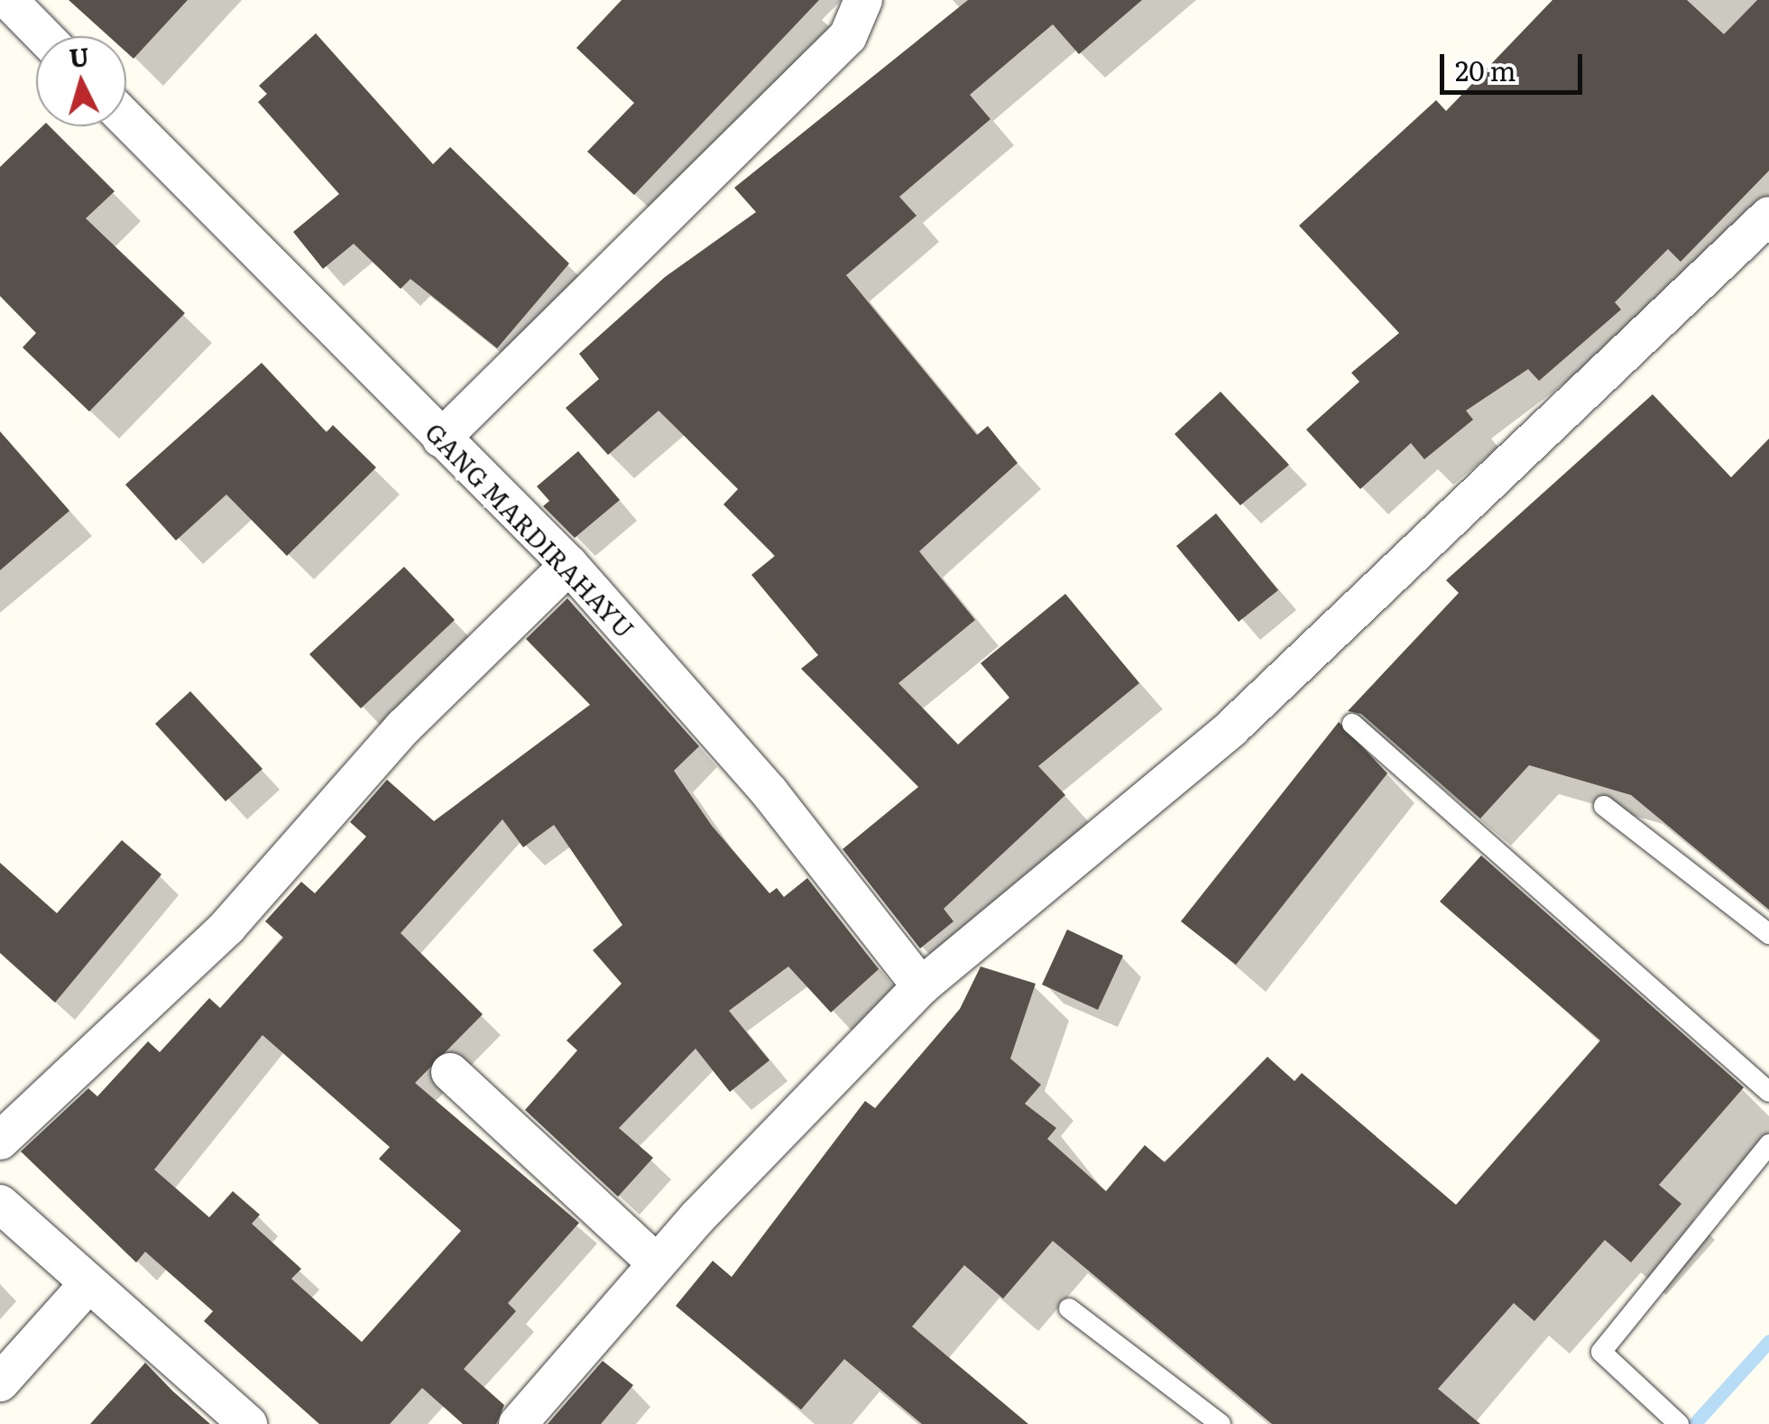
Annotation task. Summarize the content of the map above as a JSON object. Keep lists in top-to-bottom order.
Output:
{
  "streets": {
    "street": ["GANG MARDIRAHAYU"]
  },
  "scale_bar": "20 m",
  "north": "top"
}
